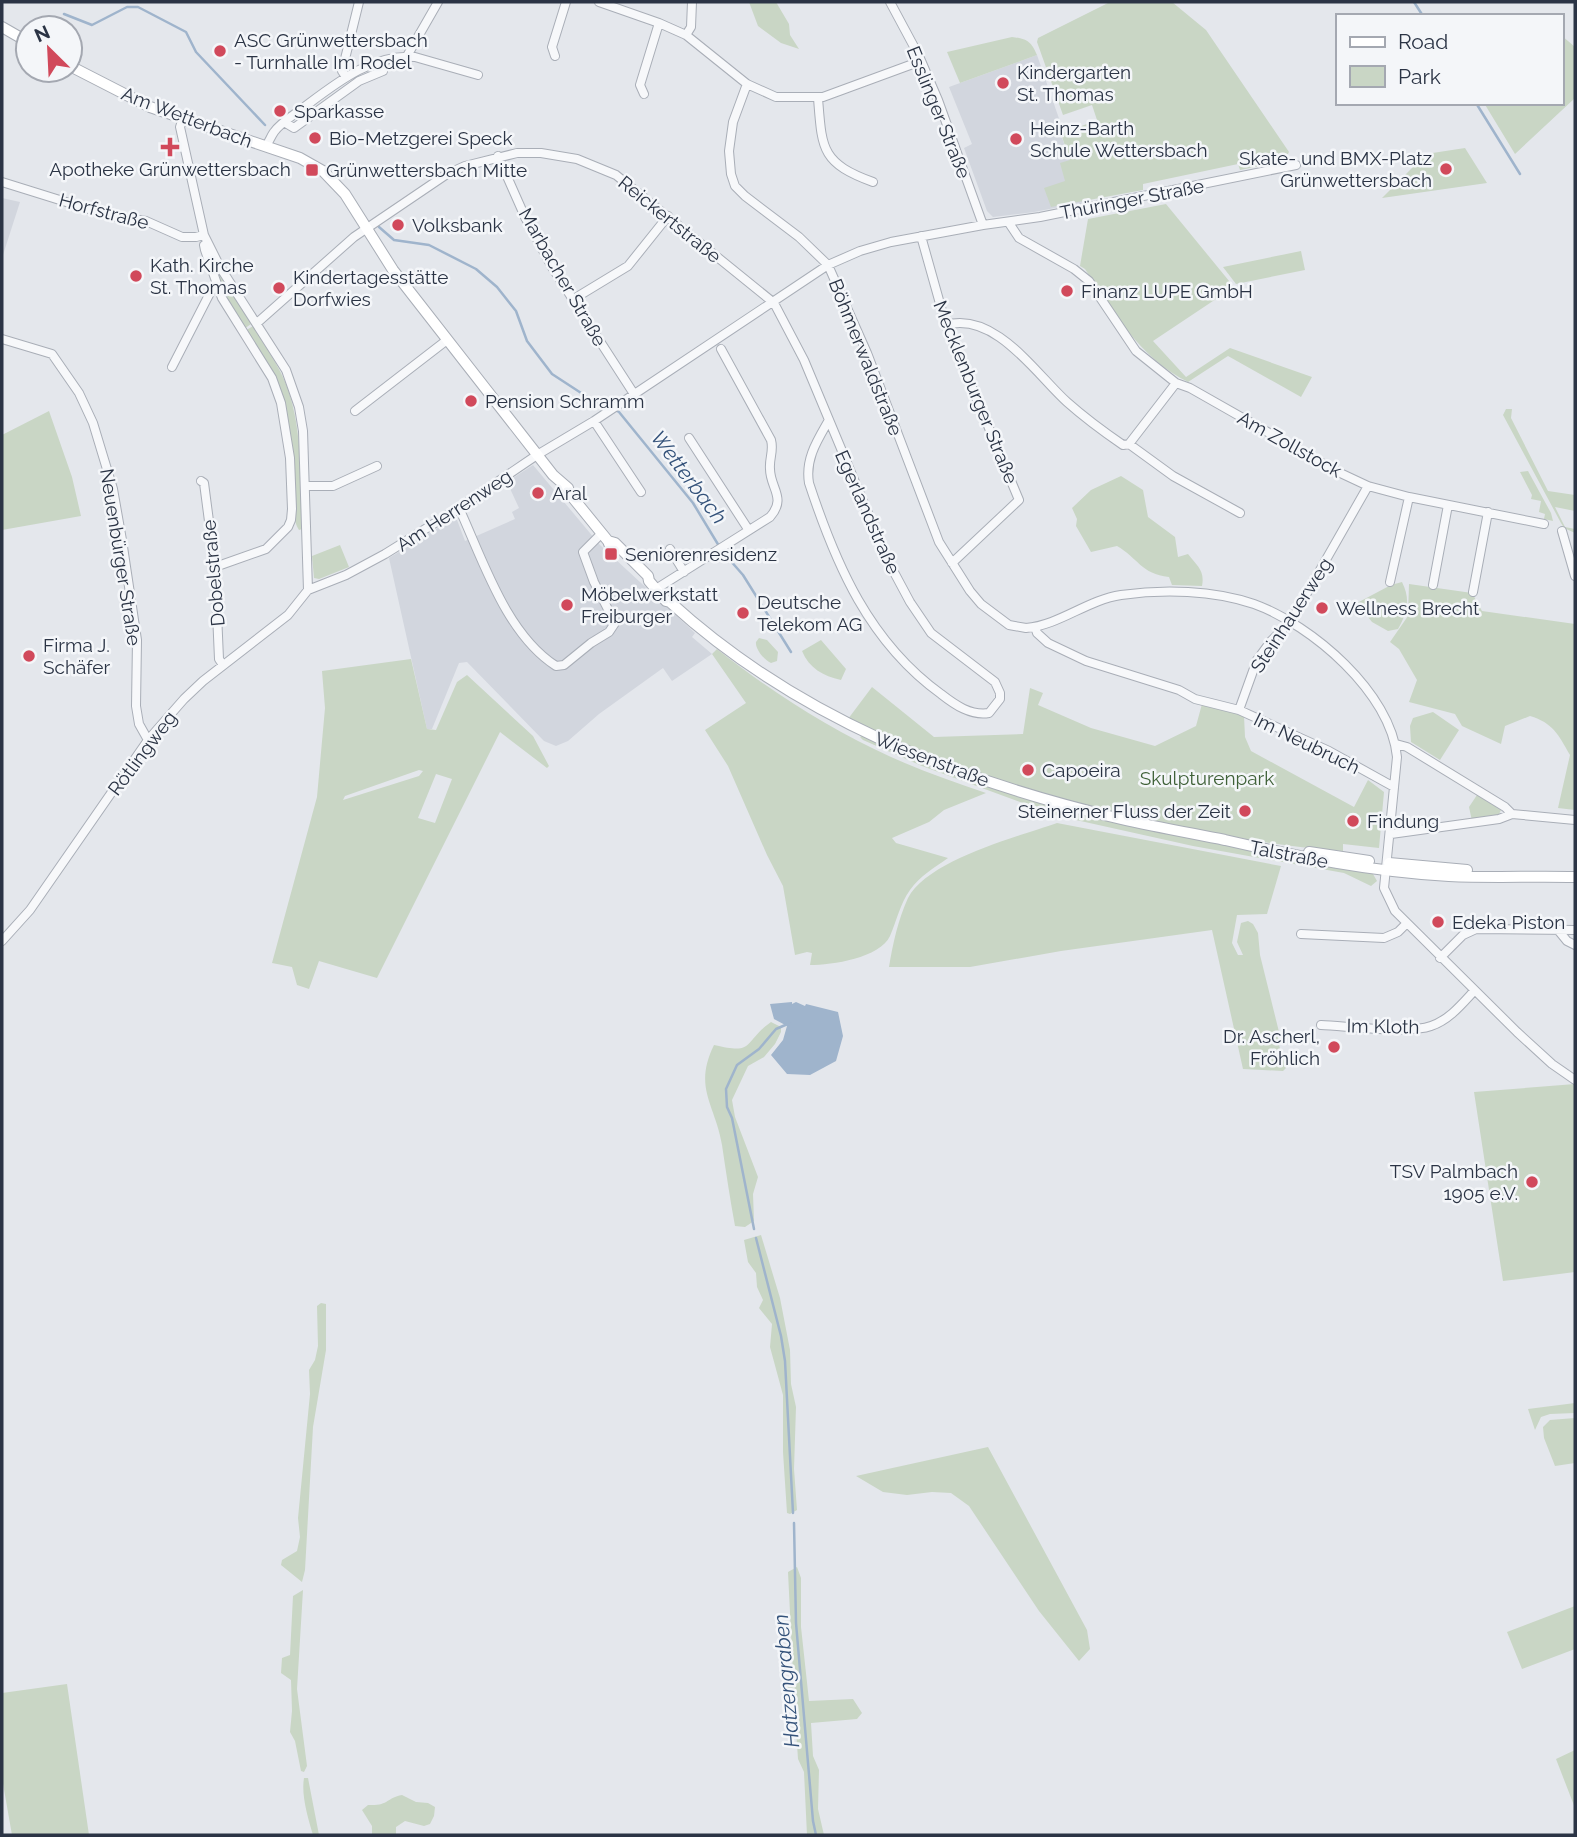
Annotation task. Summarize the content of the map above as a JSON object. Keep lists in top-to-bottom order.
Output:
{
  "streets": {
    "main road": ["Am Wetterbach", "Wiesenstraße", "Talstraße"],
    "street": [
      "Esslinger Straße",
      "Thüringer Straße",
      "Horfstraße",
      "Reickertstraße",
      "Marbacher Straße",
      "Böhmerwaldstraße",
      "Mecklenburger Straße",
      "Am Zollstock",
      "Am Herrenweg",
      "Egerlandstraße",
      "Neuenbürger Straße",
      "Dobelstraße",
      "Steinhauerweg",
      "Im Neubruch",
      "Rötlingweg",
      "Im Kloth"
    ]
  },
  "crossings": [
    ["Esslinger Straße", "Thüringer Straße"],
    ["Am Wetterbach", "Wiesenstraße"],
    ["Thüringer Straße", "Böhmerwaldstraße"],
    ["Thüringer Straße", "Mecklenburger Straße"],
    ["Thüringer Straße", "Am Herrenweg"],
    ["Reickertstraße", "Marbacher Straße"],
    ["Reickertstraße", "Am Herrenweg"],
    ["Reickertstraße", "Egerlandstraße"],
    ["Reickertstraße", "Wiesenstraße"],
    ["Marbacher Straße", "Am Herrenweg"],
    ["Böhmerwaldstraße", "Mecklenburger Straße"],
    ["Böhmerwaldstraße", "Am Herrenweg"],
    ["Böhmerwaldstraße", "Im Neubruch"],
    ["Am Zollstock", "Steinhauerweg"],
    ["Am Herrenweg", "Egerlandstraße"],
    ["Am Herrenweg", "Rötlingweg"],
    ["Am Herrenweg", "Wiesenstraße"],
    ["Neuenbürger Straße", "Rötlingweg"],
    ["Dobelstraße", "Rötlingweg"],
    ["Steinhauerweg", "Im Neubruch"],
    ["Wiesenstraße", "Talstraße"]
  ],
  "water": ["Wetterbach", "Hatzengraben"],
  "parks": ["Skulpturenpark"],
  "places": {
    "other": [
      "ASC Grünwettersbach - Turnhalle Im Rodel",
      "Kindergarten St. Thomas",
      "Sparkasse",
      "Bio-Metzgerei Speck",
      "Heinz-Barth Schule Wettersbach",
      "Skate- und BMX-Platz Grünwettersbach",
      "Volksbank",
      "Kath. Kirche St. Thomas",
      "Kindertagesstätte Dorfwies",
      "Finanz LUPE GmbH",
      "Pension Schramm",
      "Aral",
      "Möbelwerkstatt Freiburger",
      "Wellness Brecht",
      "Deutsche Telekom AG",
      "Firma J. Schäfer",
      "Capoeira",
      "Steinerner Fluss der Zeit",
      "Findung",
      "Edeka Piston",
      "Dr. Ascherl, Fröhlich",
      "TSV Palmbach 1905 e.V."
    ],
    "health": ["Apotheke Grünwettersbach"],
    "transit": ["Grünwettersbach Mitte", "Seniorenresidenz"]
  },
  "legend": ["Road", "Park"],
  "north": "top left"
}
